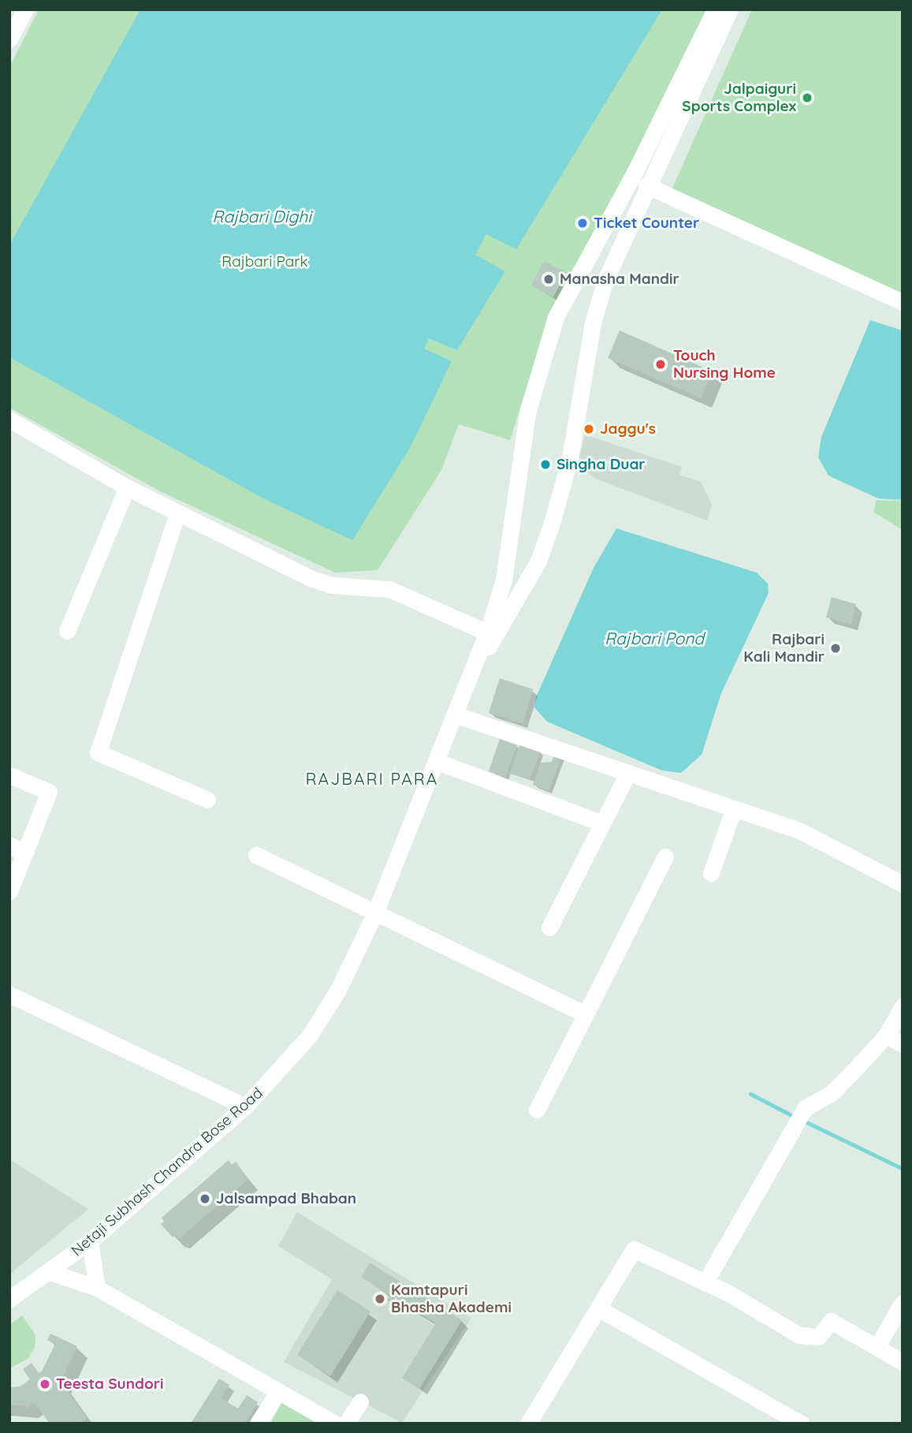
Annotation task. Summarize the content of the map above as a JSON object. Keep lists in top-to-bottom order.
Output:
{
  "streets": {
    "street": ["Netaji Subhash Chandra Bose Road"]
  },
  "districts": ["RAJBARI PARA"],
  "water": ["Rajbari Dighi", "Rajbari Pond"],
  "parks": ["Rajbari Park"],
  "places": [
    "Jalpaiguri Sports Complex",
    "Ticket Counter",
    "Manasha Mandir",
    "Touch Nursing Home",
    "Jaggu's",
    "Singha Duar",
    "Rajbari Kali Mandir",
    "Jalsampad Bhaban",
    "Kamtapuri Bhasha Akademi",
    "Teesta Sundori"
  ]
}
